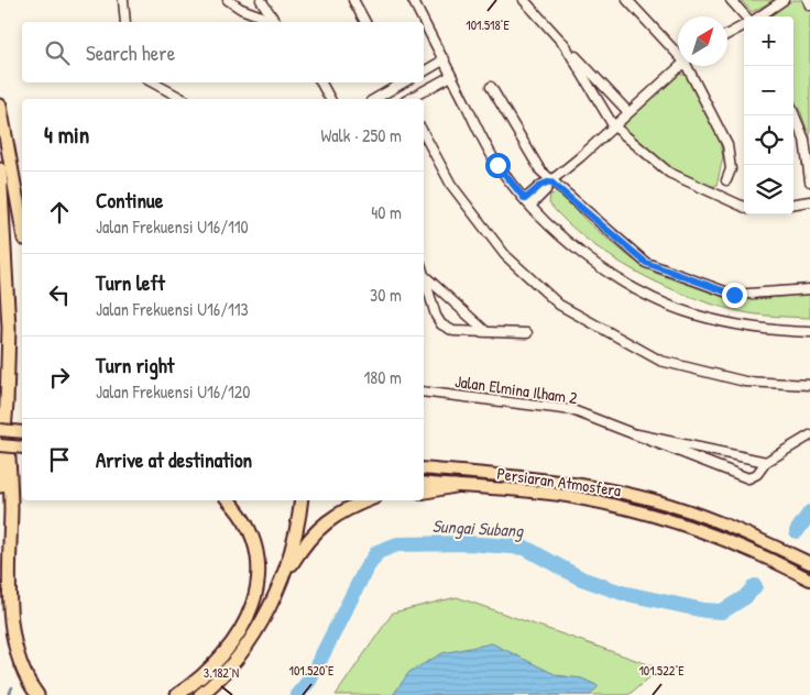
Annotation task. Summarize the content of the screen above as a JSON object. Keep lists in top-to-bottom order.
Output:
{
  "streets": {
    "main road": ["Persiaran Atmosfera"],
    "street": ["Jalan Elmina Ilham 2"]
  },
  "water": ["Sungai Subang"],
  "north": "top right",
  "page": {
    "map_buttons": ["+", "−"],
    "search": "Search here",
    "heading": ["4 min", "Walk · 250 m"],
    "list": [
      ["Continue", "Jalan Frekuensi U16/110", "40 m"],
      ["Turn left", "Jalan Frekuensi U16/113", "30 m"],
      ["Turn right", "Jalan Frekuensi U16/120", "180 m"],
      "Arrive at destination"
    ]
  },
  "coordinates": [
    "101.518°E",
    "101.520°E",
    "101.522°E",
    "3.182°N"
  ]
}
